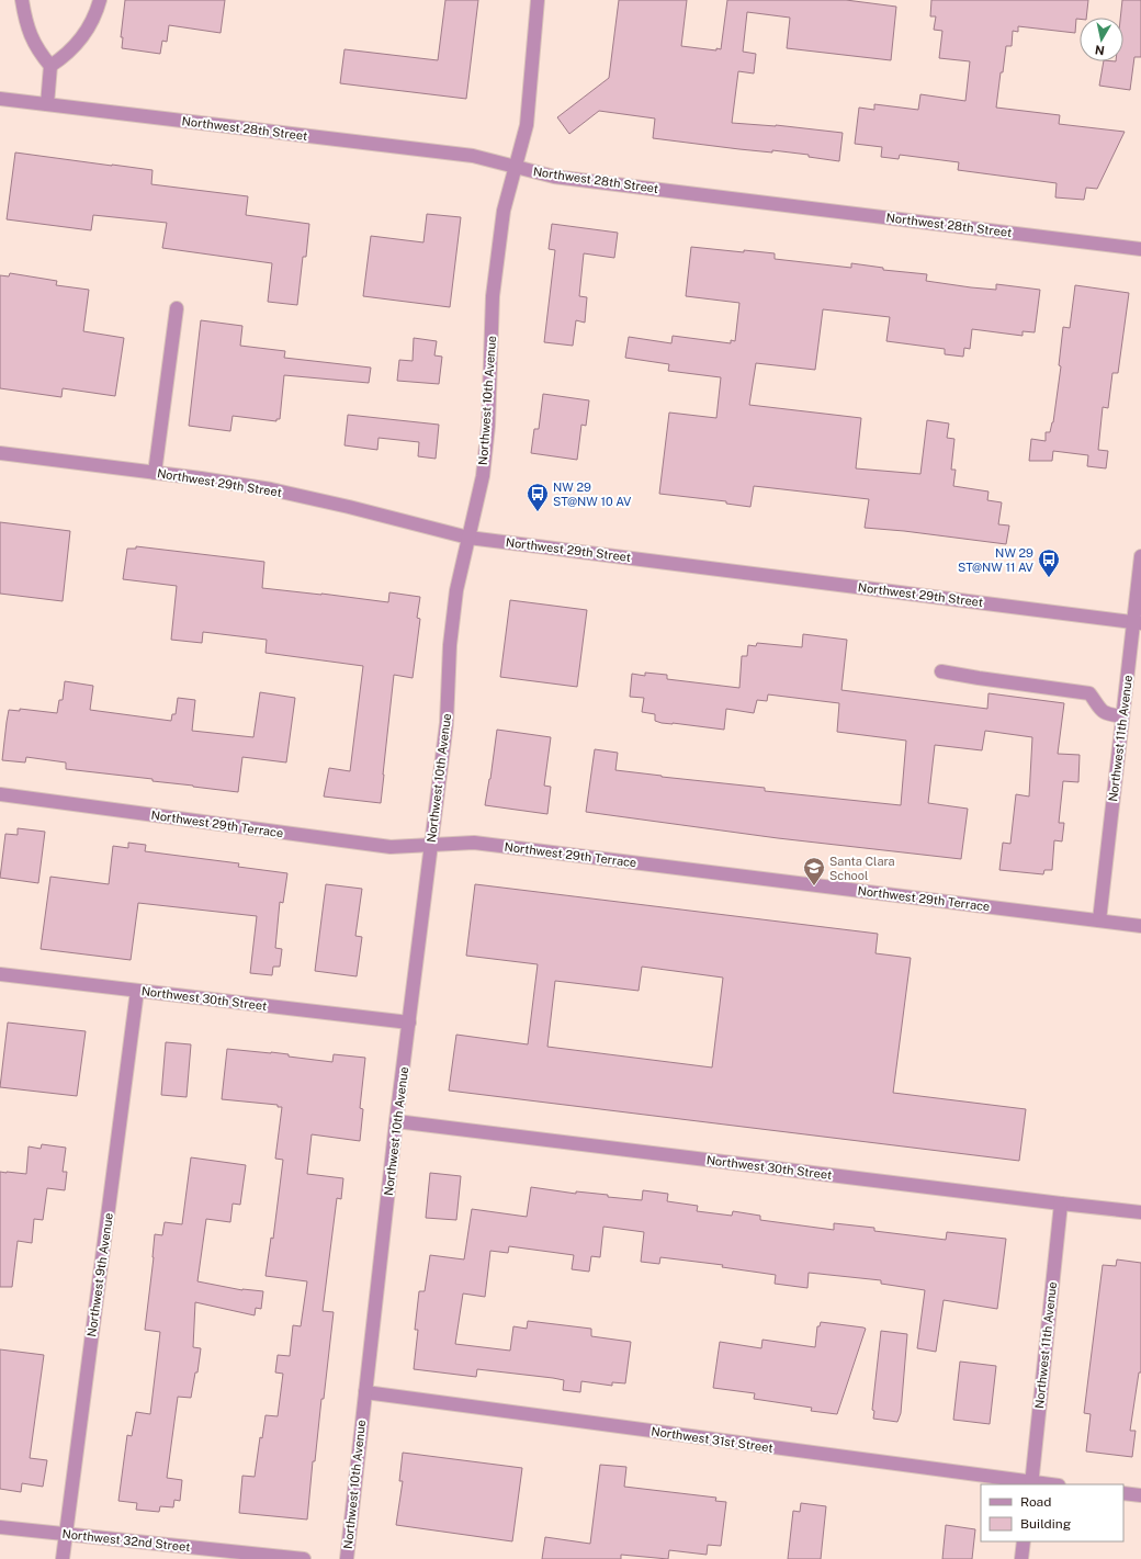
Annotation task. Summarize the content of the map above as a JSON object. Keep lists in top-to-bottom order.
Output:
{
  "streets": {
    "street": [
      "Northwest 28th Street",
      "Northwest 10th Avenue",
      "Northwest 29th Street",
      "Northwest 11th Avenue",
      "Northwest 29th Terrace",
      "Northwest 30th Street",
      "Northwest 9th Avenue",
      "Northwest 31st Street",
      "Northwest 32nd Street"
    ]
  },
  "crossings": [
    ["Northwest 28th Street", "Northwest 10th Avenue"],
    ["Northwest 10th Avenue", "Northwest 29th Street"],
    ["Northwest 10th Avenue", "Northwest 29th Terrace"],
    ["Northwest 10th Avenue", "Northwest 30th Street"],
    ["Northwest 10th Avenue", "Northwest 31st Street"],
    ["Northwest 29th Street", "Northwest 11th Avenue"],
    ["Northwest 11th Avenue", "Northwest 29th Terrace"],
    ["Northwest 11th Avenue", "Northwest 30th Street"],
    ["Northwest 11th Avenue", "Northwest 31st Street"],
    ["Northwest 30th Street", "Northwest 9th Avenue"],
    ["Northwest 9th Avenue", "Northwest 32nd Street"]
  ],
  "places": {
    "bus stop": ["NW 29 ST@NW 10 AV", "NW 29 ST@NW 11 AV"],
    "school or university": ["Santa Clara School"]
  },
  "legend": ["Road", "Building"],
  "north": "bottom"
}
